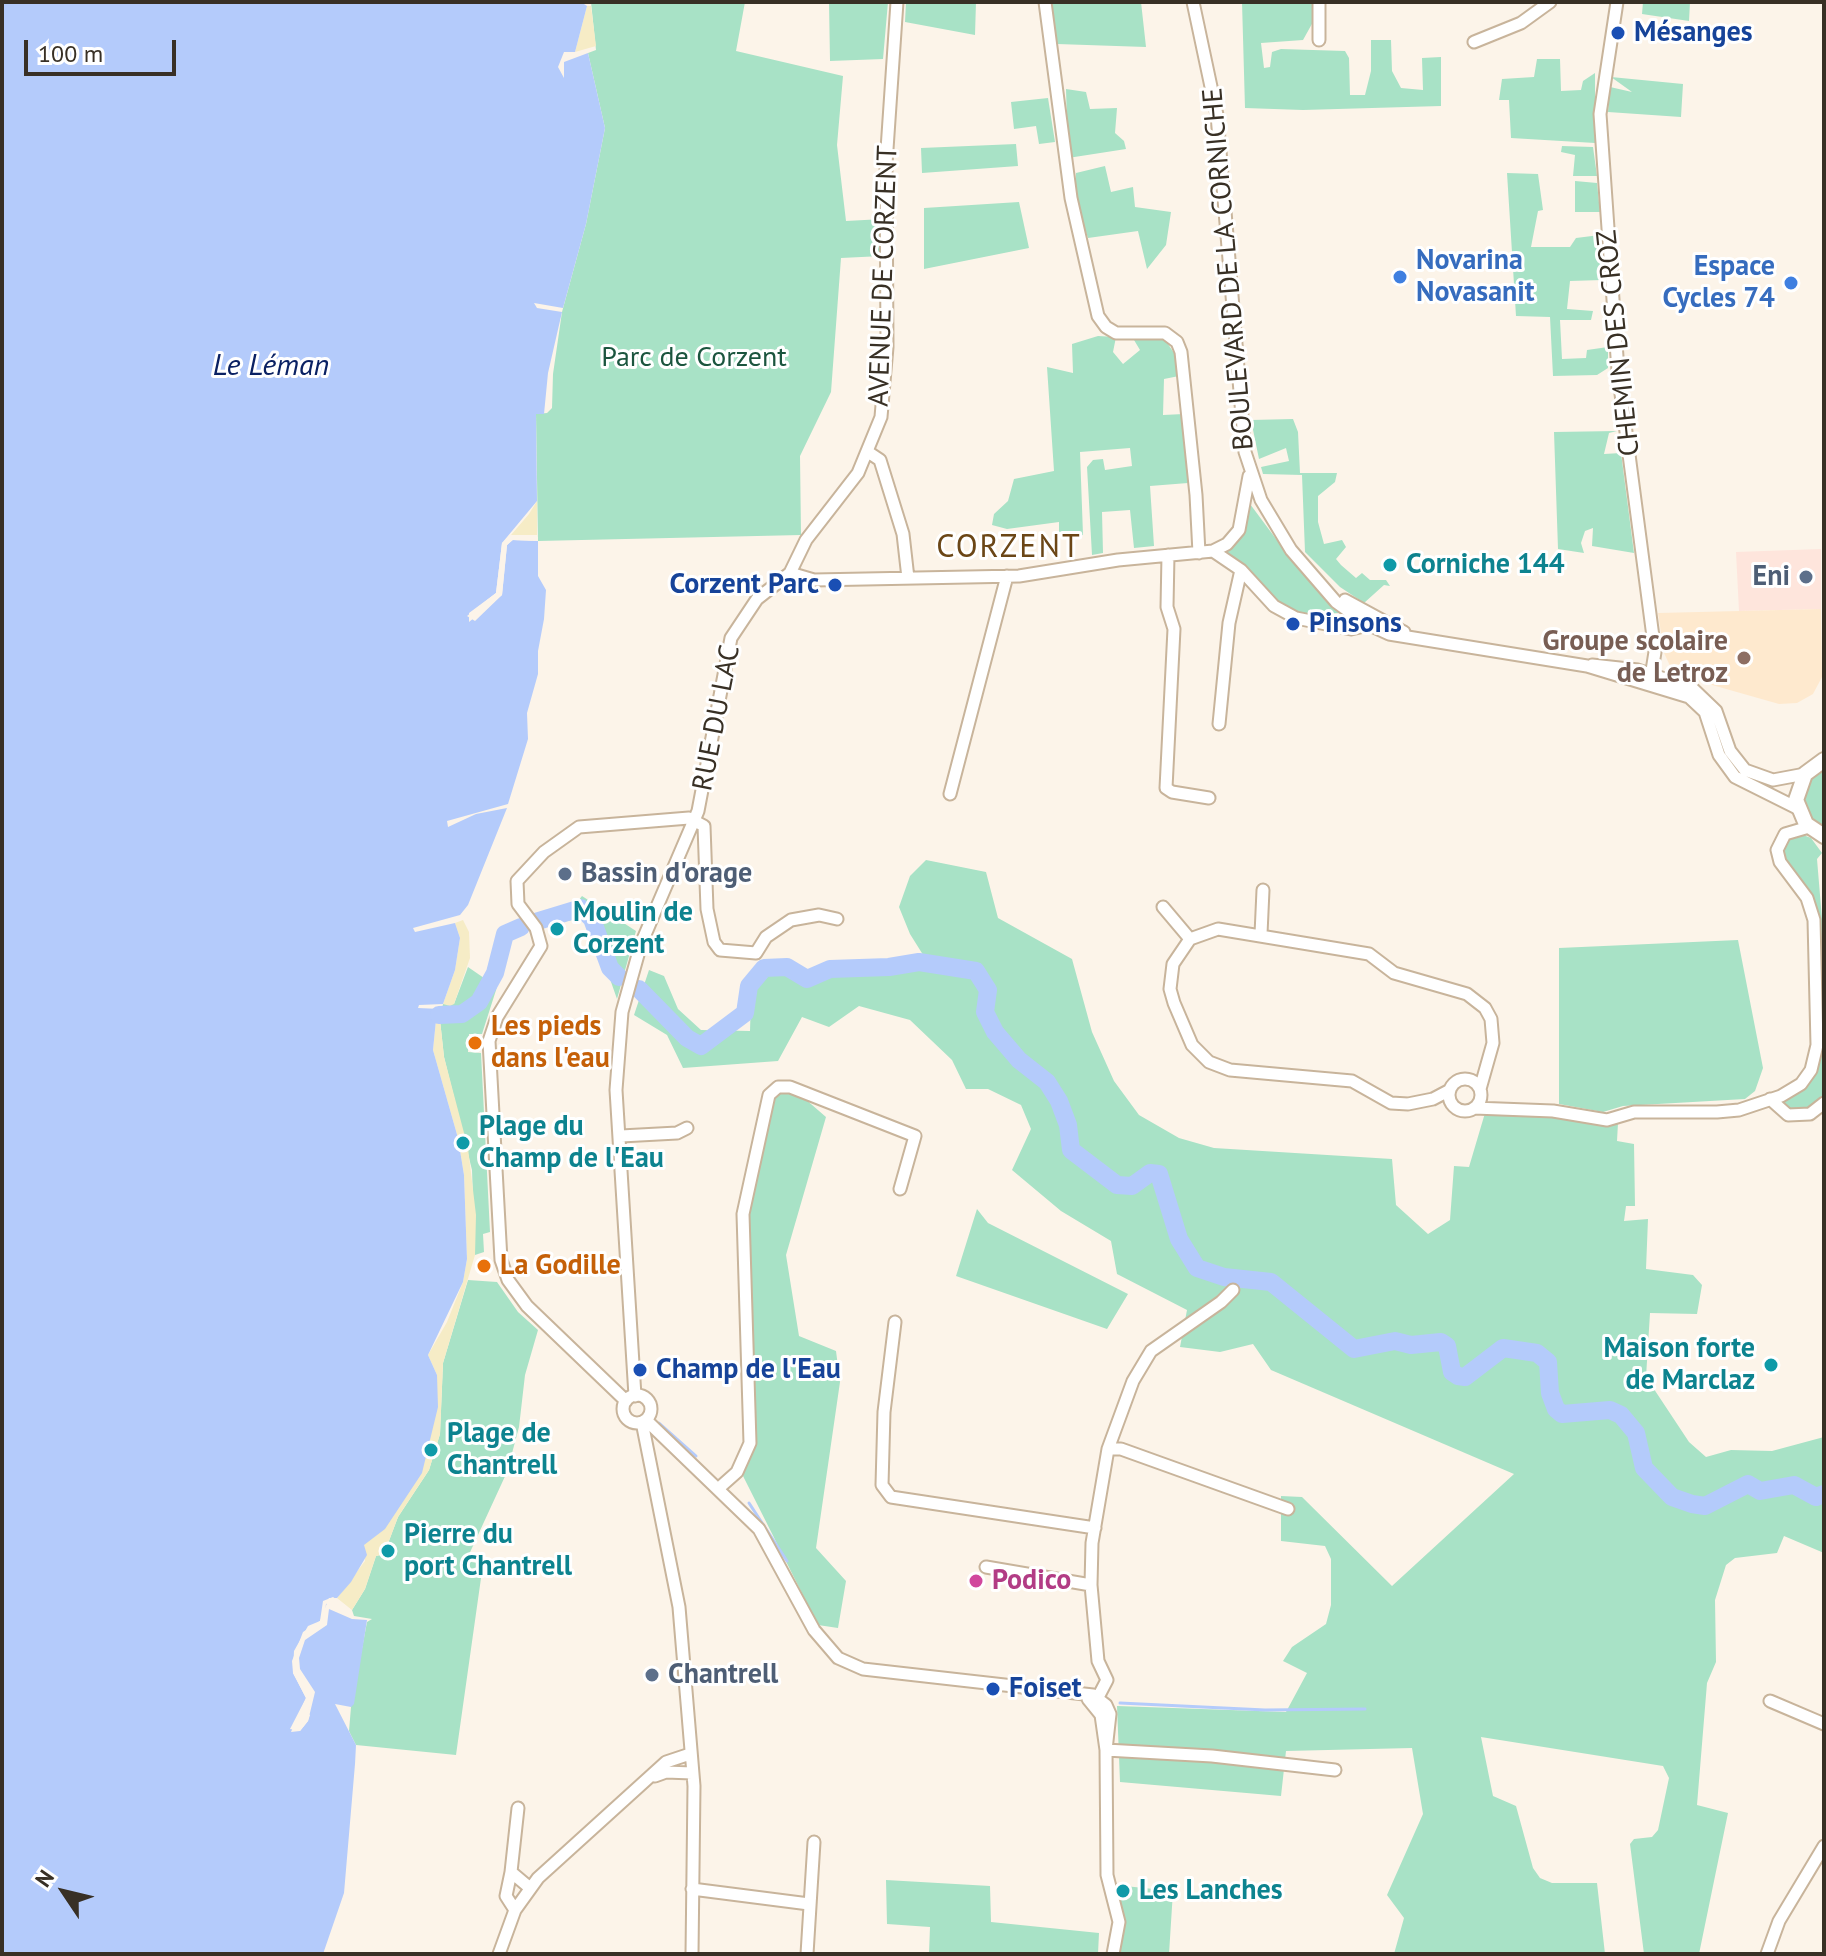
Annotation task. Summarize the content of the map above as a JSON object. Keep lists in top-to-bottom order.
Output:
{
  "streets": {
    "street": [
      "BOULEVARD DE LA CORNICHE",
      "AVENUE DE CORZENT",
      "CHEMIN DES CROZ",
      "RUE DU LAC"
    ]
  },
  "crossings": [
    ["BOULEVARD DE LA CORNICHE", "CHEMIN DES CROZ"],
    ["AVENUE DE CORZENT", "RUE DU LAC"]
  ],
  "districts": ["CORZENT"],
  "water": ["Le Léman"],
  "parks": ["Parc de Corzent"],
  "places": [
    "Mésanges",
    "Novarina Novasanit",
    "Espace Cycles 74",
    "Corniche 144",
    "Eni",
    "Corzent Parc",
    "Pinsons",
    "Groupe scolaire de Letroz",
    "Bassin d'orage",
    "Moulin de Corzent",
    "Les pieds dans l'eau",
    "Plage du Champ de l'Eau",
    "La Godille",
    "Maison forte de Marclaz",
    "Champ de l'Eau",
    "Plage de Chantrell",
    "Pierre du port Chantrell",
    "Podico",
    "Chantrell",
    "Foiset",
    "Les Lanches"
  ],
  "scale_bar": "100 m",
  "north": "top left"
}
